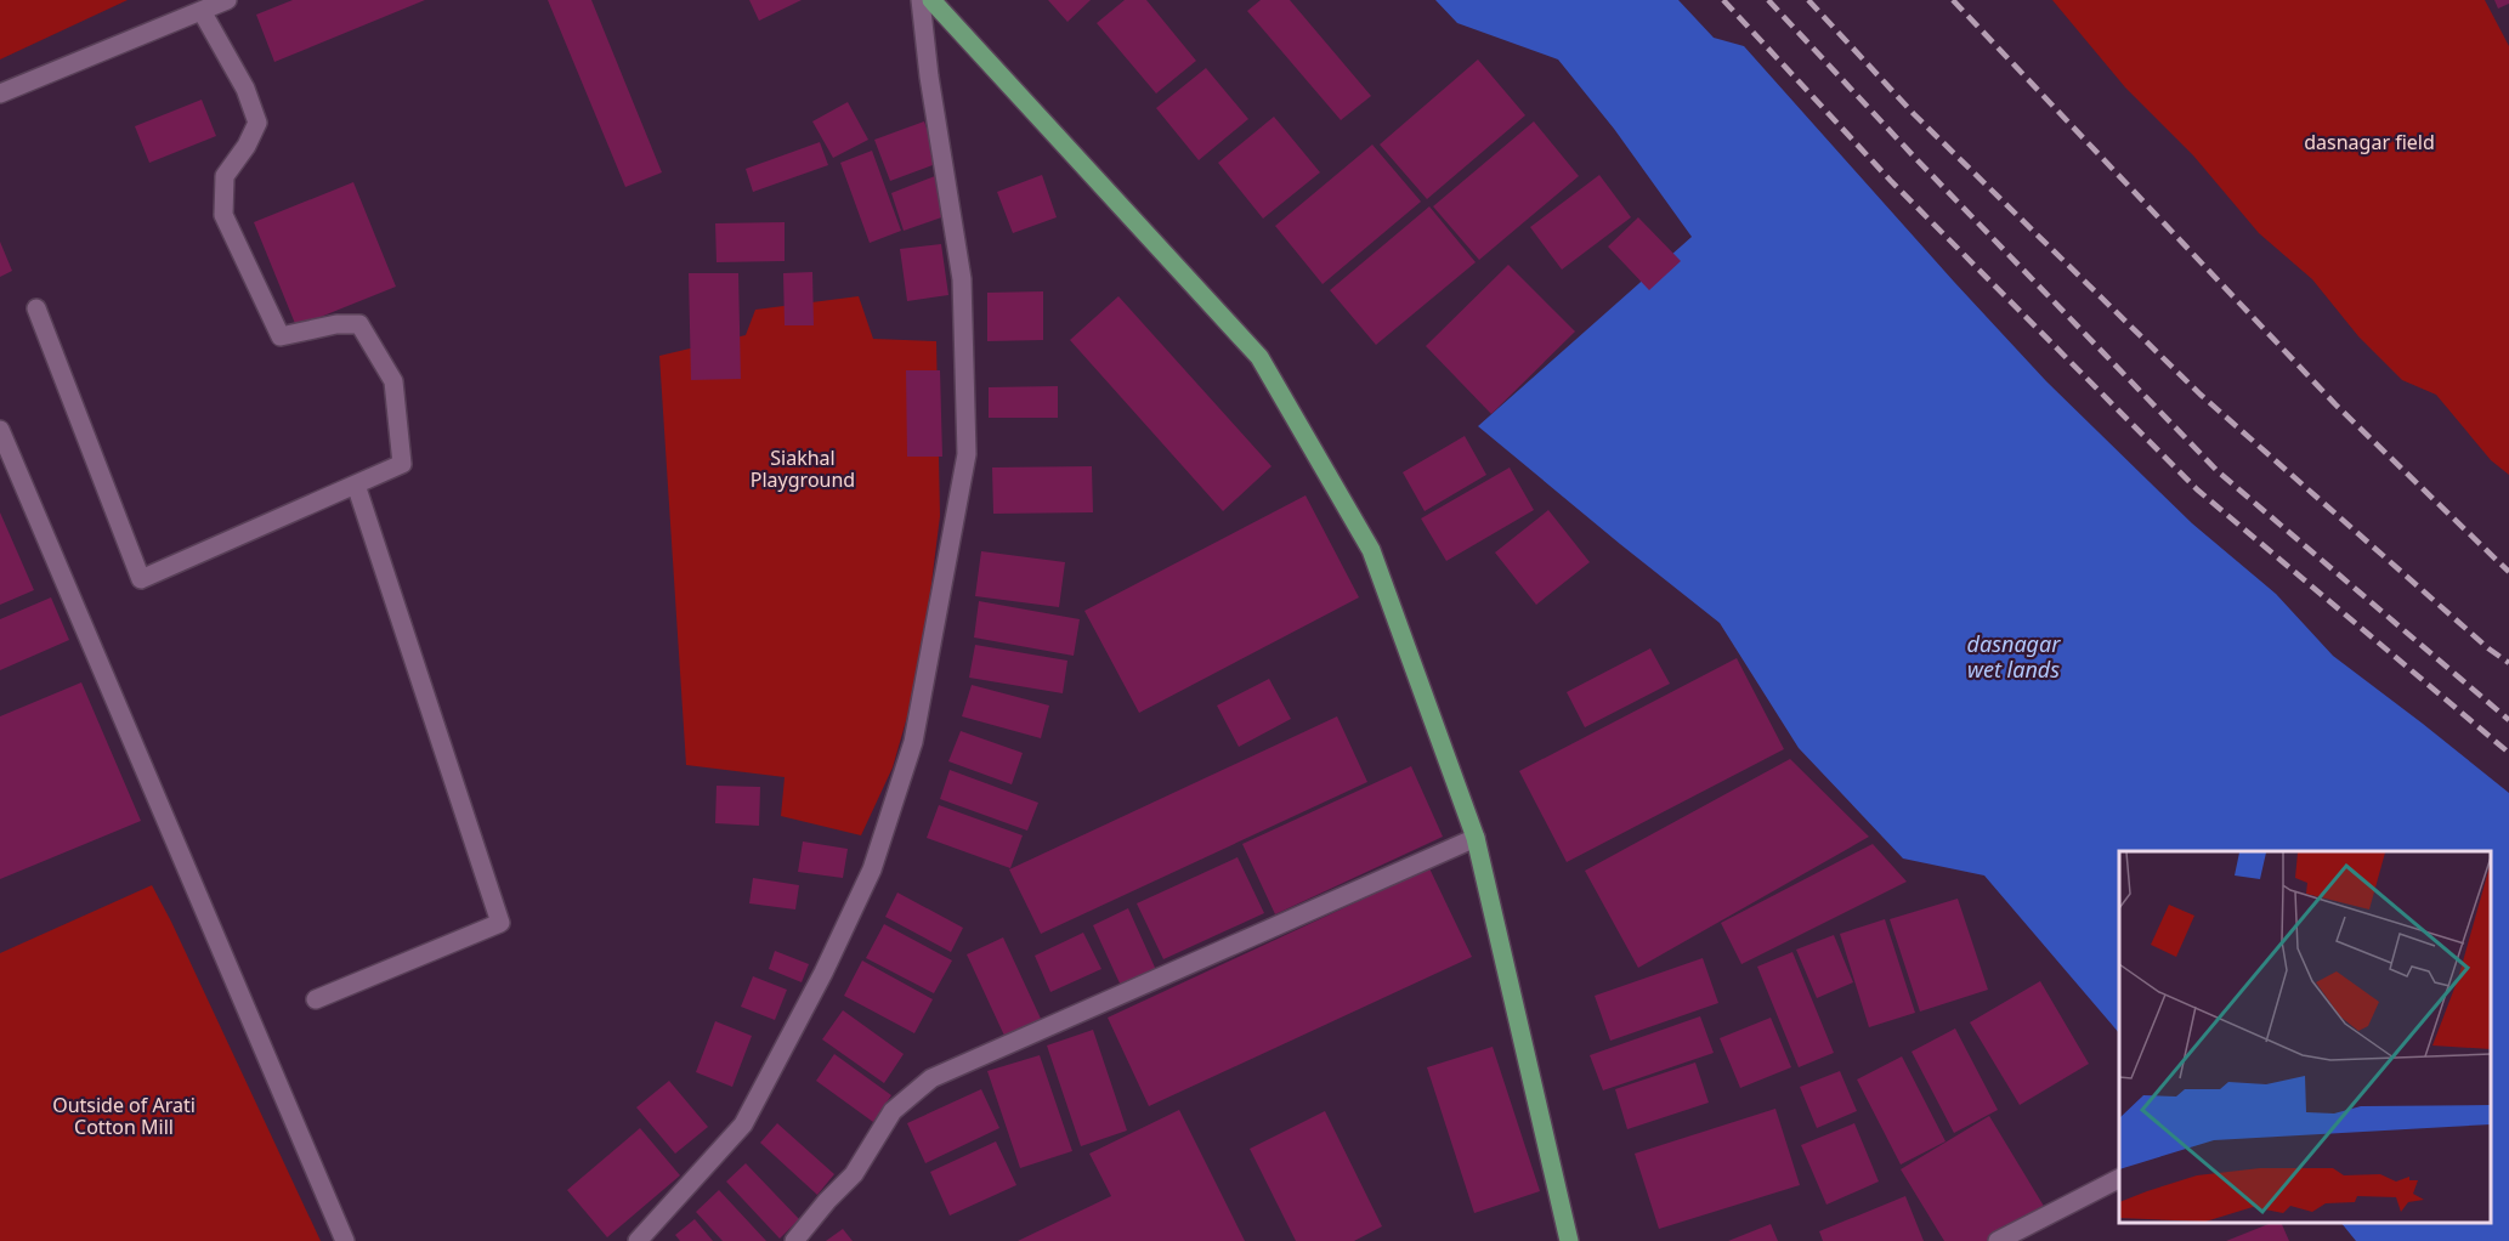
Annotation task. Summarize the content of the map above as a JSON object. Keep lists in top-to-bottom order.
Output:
{
  "water": ["dasnagar wet lands"],
  "parks": ["dasnagar field", "Siakhal Playground", "Outside of Arati Cotton Mill"]
}
